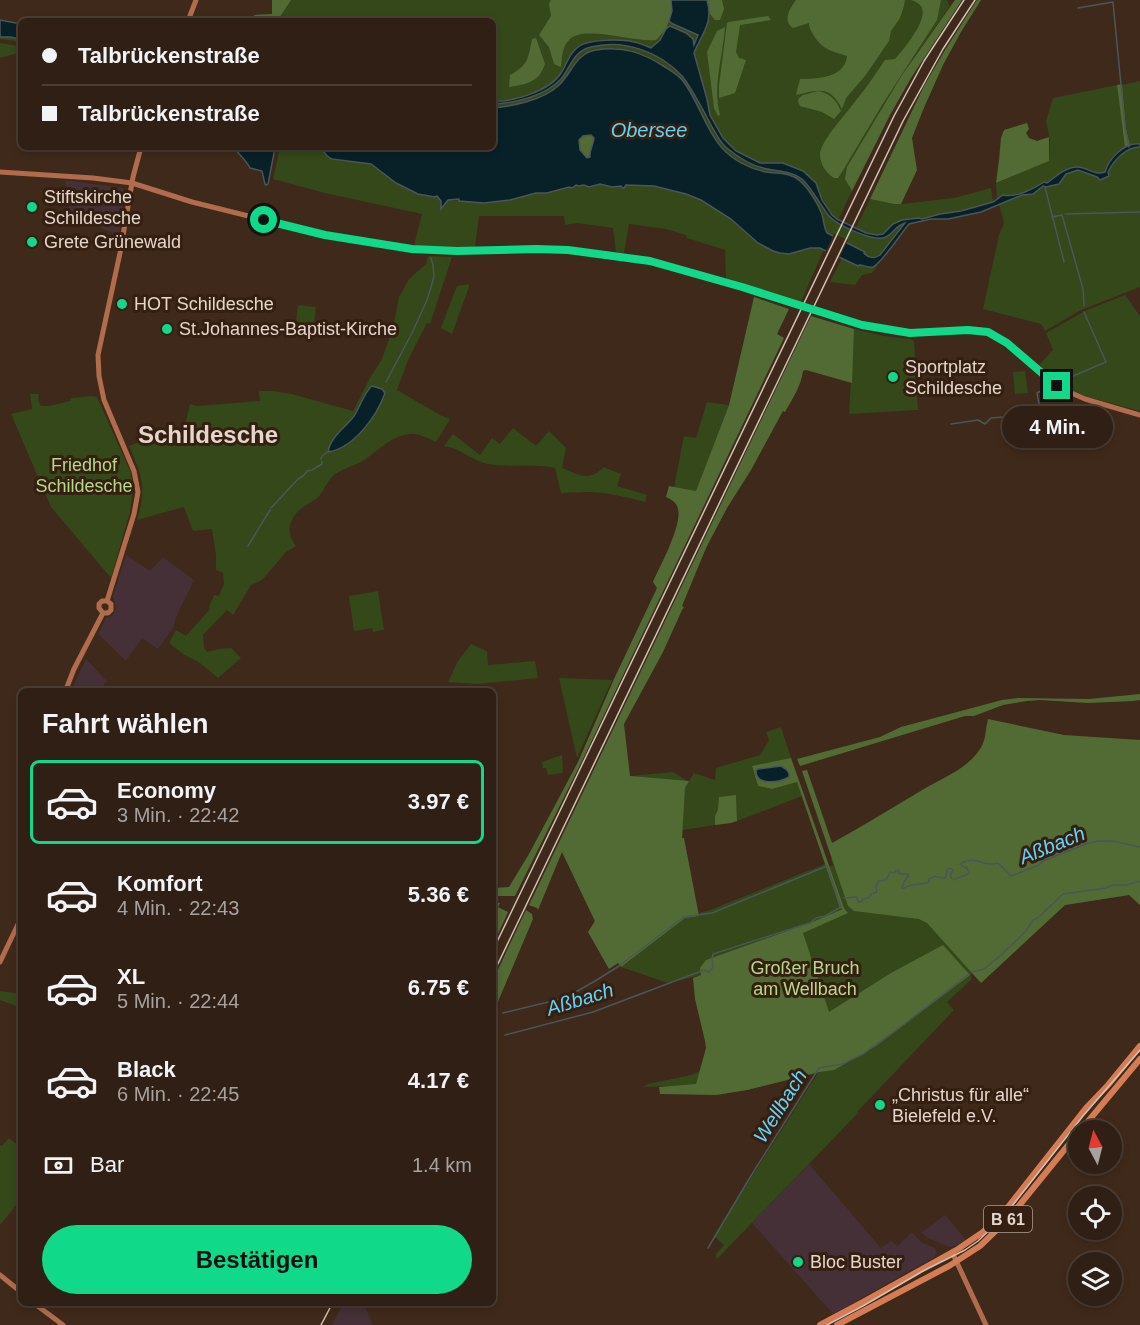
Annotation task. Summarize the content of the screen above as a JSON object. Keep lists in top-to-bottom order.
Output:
{
  "streets": {
    "main road": ["B 61"]
  },
  "districts": ["Schildesche"],
  "water": ["Obersee", "Aßbach", "Wellbach"],
  "parks": ["Friedhof Schildesche", "Großer Bruch am Wellbach"],
  "places": [
    "Stiftskirche Schildesche",
    "Grete Grünewald",
    "HOT Schildesche",
    "St.Johannes-Baptist-Kirche",
    "Sportplatz Schildesche",
    "„Christus für alle“ Bielefeld e.V.",
    "Bloc Buster"
  ],
  "north": "top",
  "page": {
    "banner": ["Talbrückenstraße", "Talbrückenstraße"],
    "bubble": "4 Min.",
    "heading": "Fahrt wählen",
    "list": [
      {
        "name": "Economy",
        "note": "3 Min. · 22:42",
        "value": "3.97 €"
      },
      {
        "name": "Komfort",
        "note": "4 Min. · 22:43",
        "value": "5.36 €"
      },
      {
        "name": "XL",
        "note": "5 Min. · 22:44",
        "value": "6.75 €"
      },
      {
        "name": "Black",
        "note": "6 Min. · 22:45",
        "value": "4.17 €"
      }
    ],
    "pay": ["Bar", "1.4 km"],
    "buttons": "Bestätigen"
  }
}
